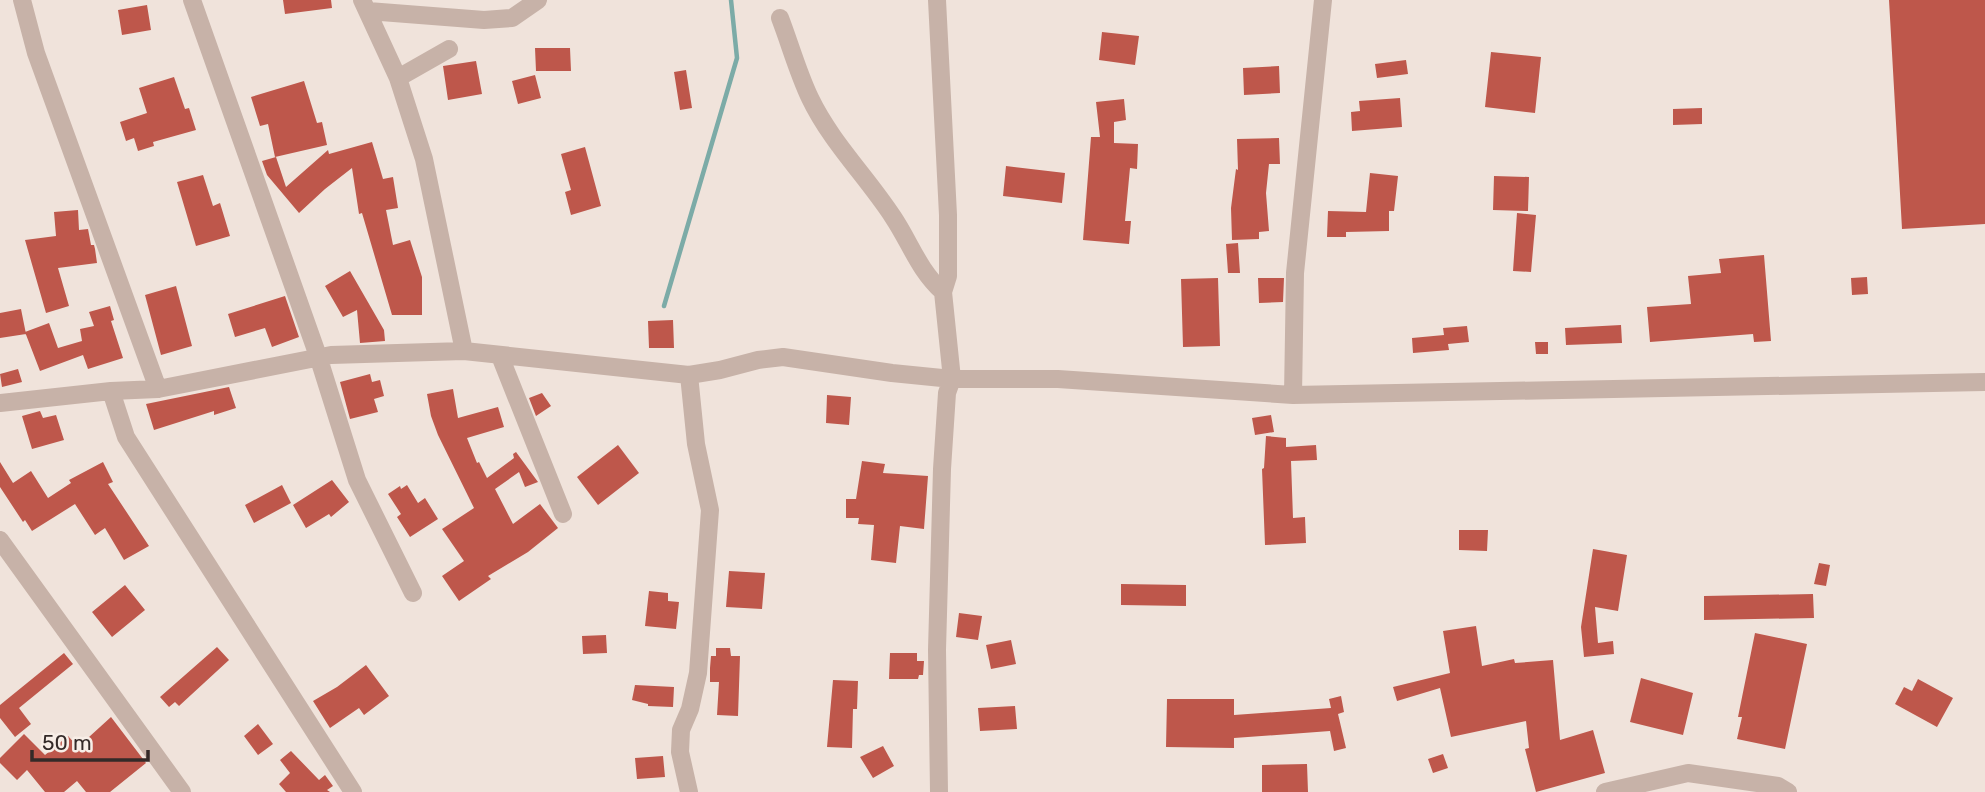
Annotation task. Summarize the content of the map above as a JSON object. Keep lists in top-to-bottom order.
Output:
{
  "scale_bar": "50 m"
}
